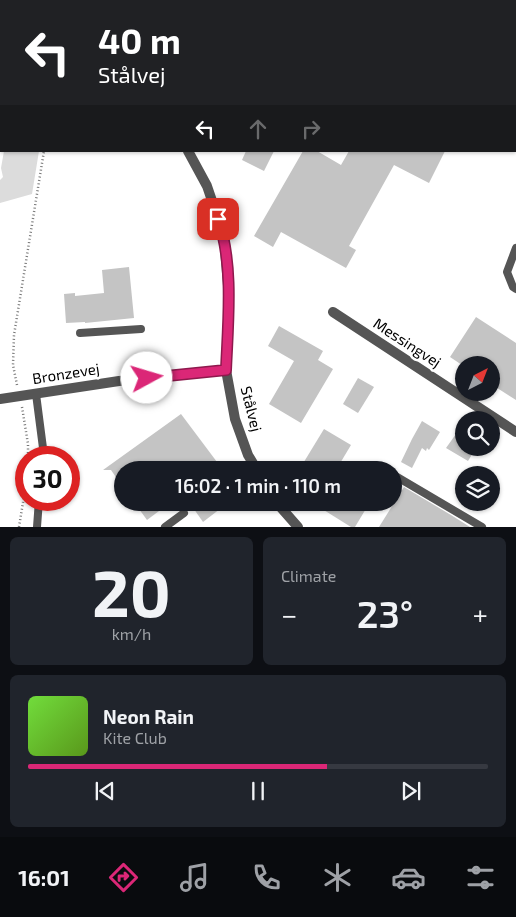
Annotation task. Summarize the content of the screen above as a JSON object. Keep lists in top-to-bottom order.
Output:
{
  "streets": {
    "street": ["Messingvej", "Bronzevej", "Stålvej"]
  },
  "crossings": [
    ["Bronzevej", "Stålvej"]
  ],
  "north": "top right",
  "page": {
    "turn": ["40 m", "Stålvej"],
    "limit": "30",
    "trip": "16:02 · 1 min · 110 m",
    "tile": [
      ["20", "km/h"],
      "Climate"
    ],
    "heat": ["−", "23°", "+"],
    "song": ["Neon Rain", "Kite Club"],
    "tabs": "16:01"
  }
}
